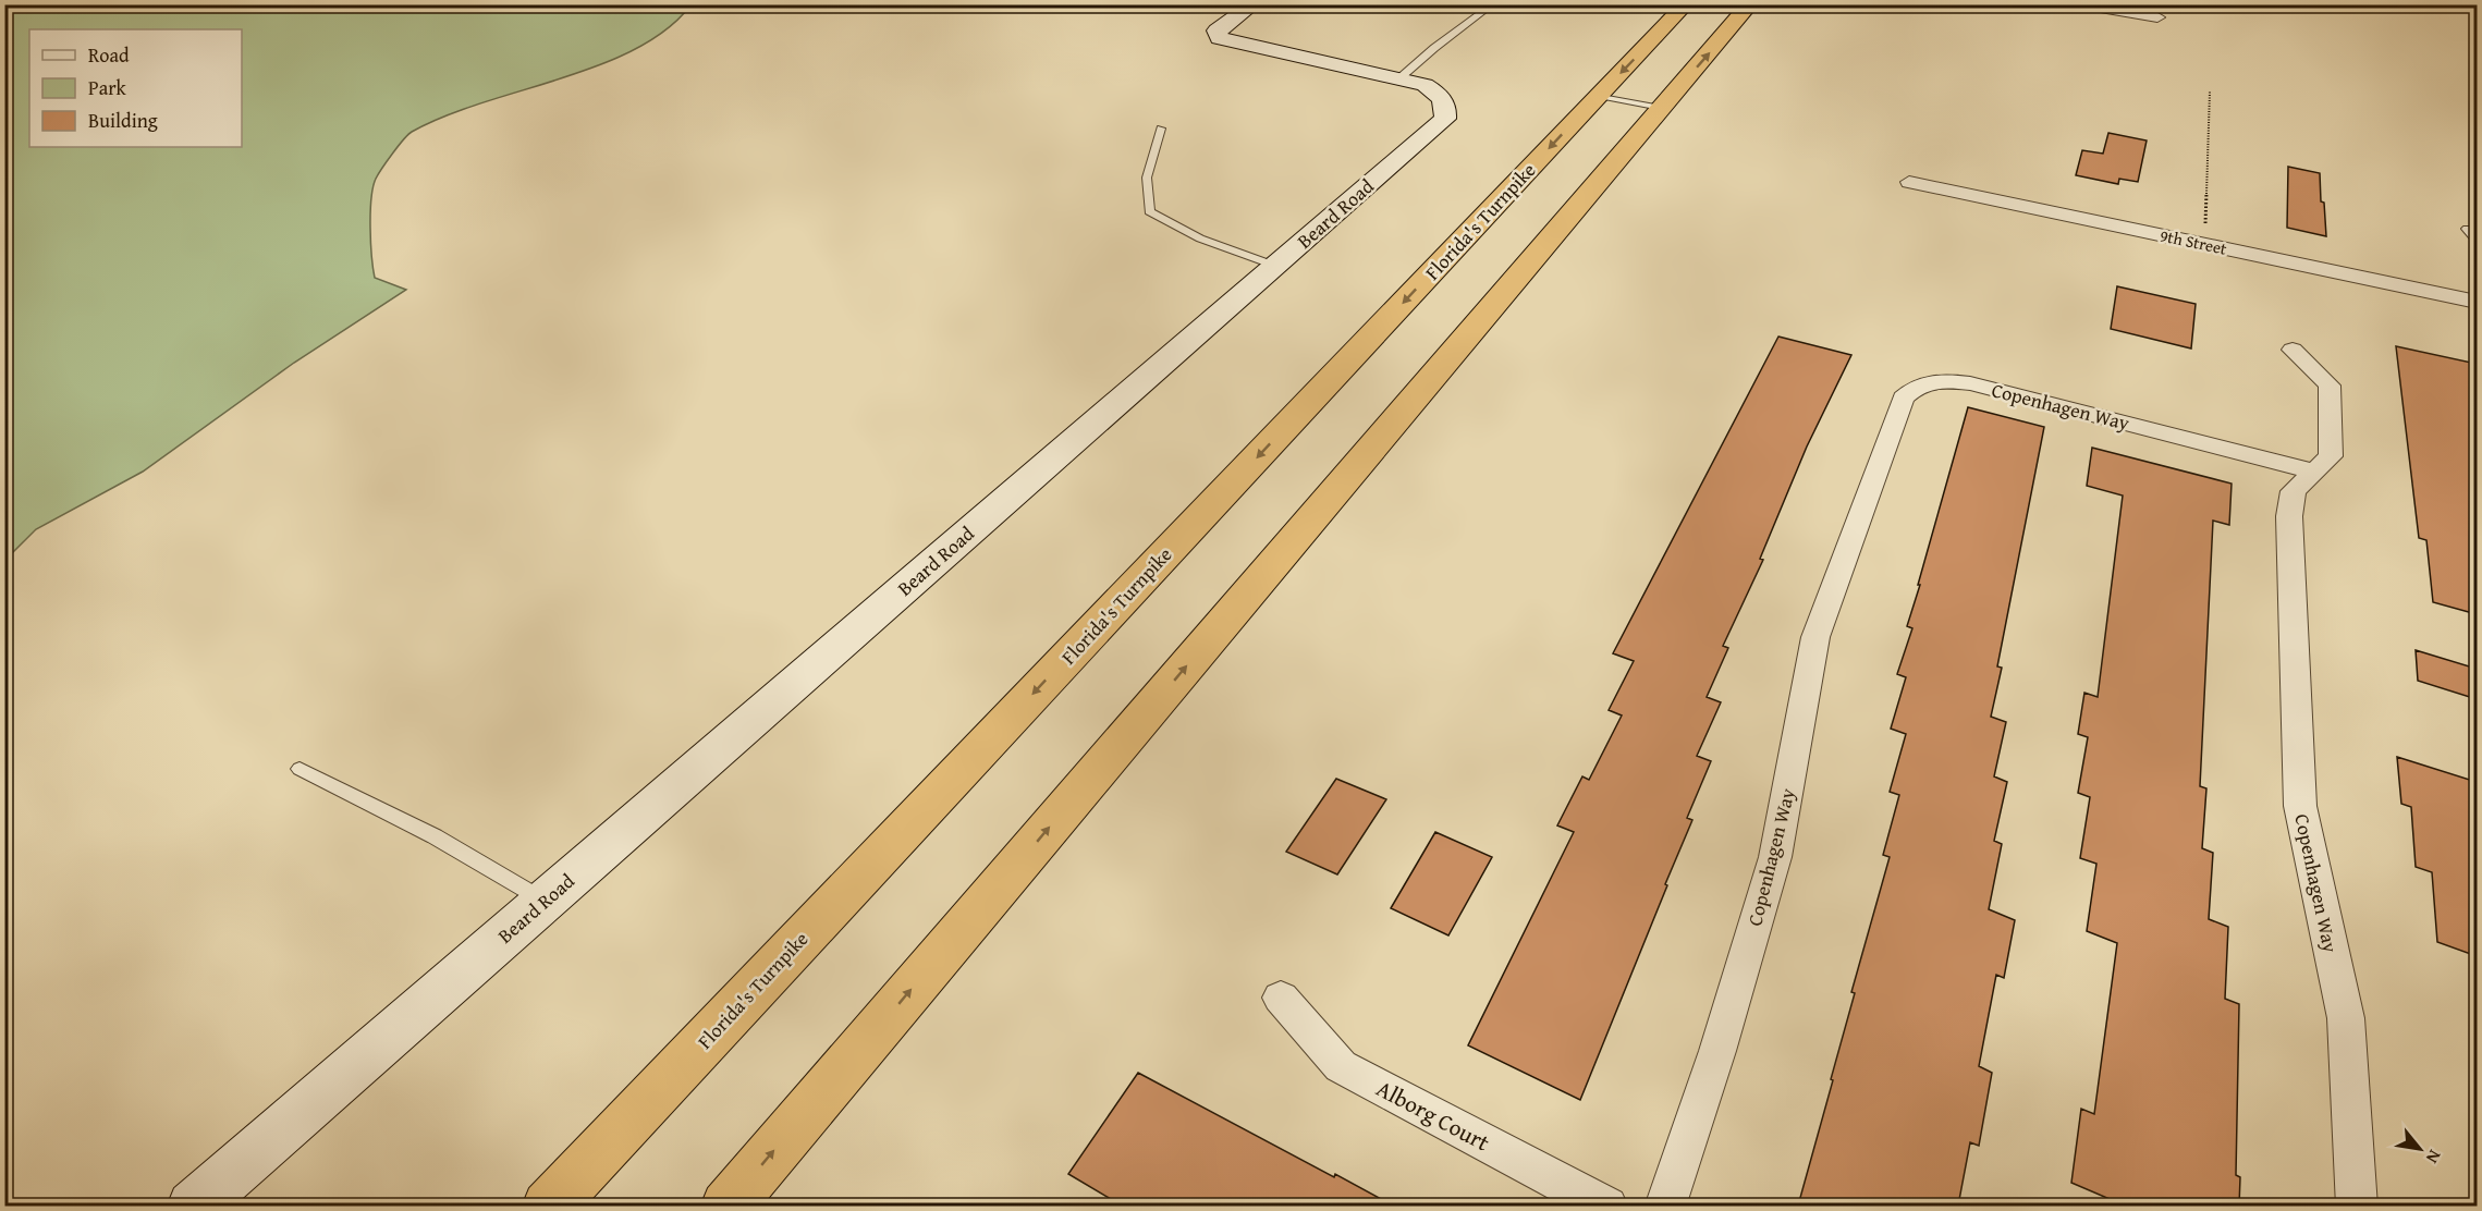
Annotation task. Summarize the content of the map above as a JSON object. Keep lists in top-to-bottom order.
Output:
{
  "streets": {
    "highway": ["Florida's Turnpike"],
    "street": [
      "Beard Road",
      "9th Street",
      "Copenhagen Way",
      "Alborg Court"
    ]
  },
  "legend": ["Road", "Park", "Building"],
  "north": "bottom right"
}
